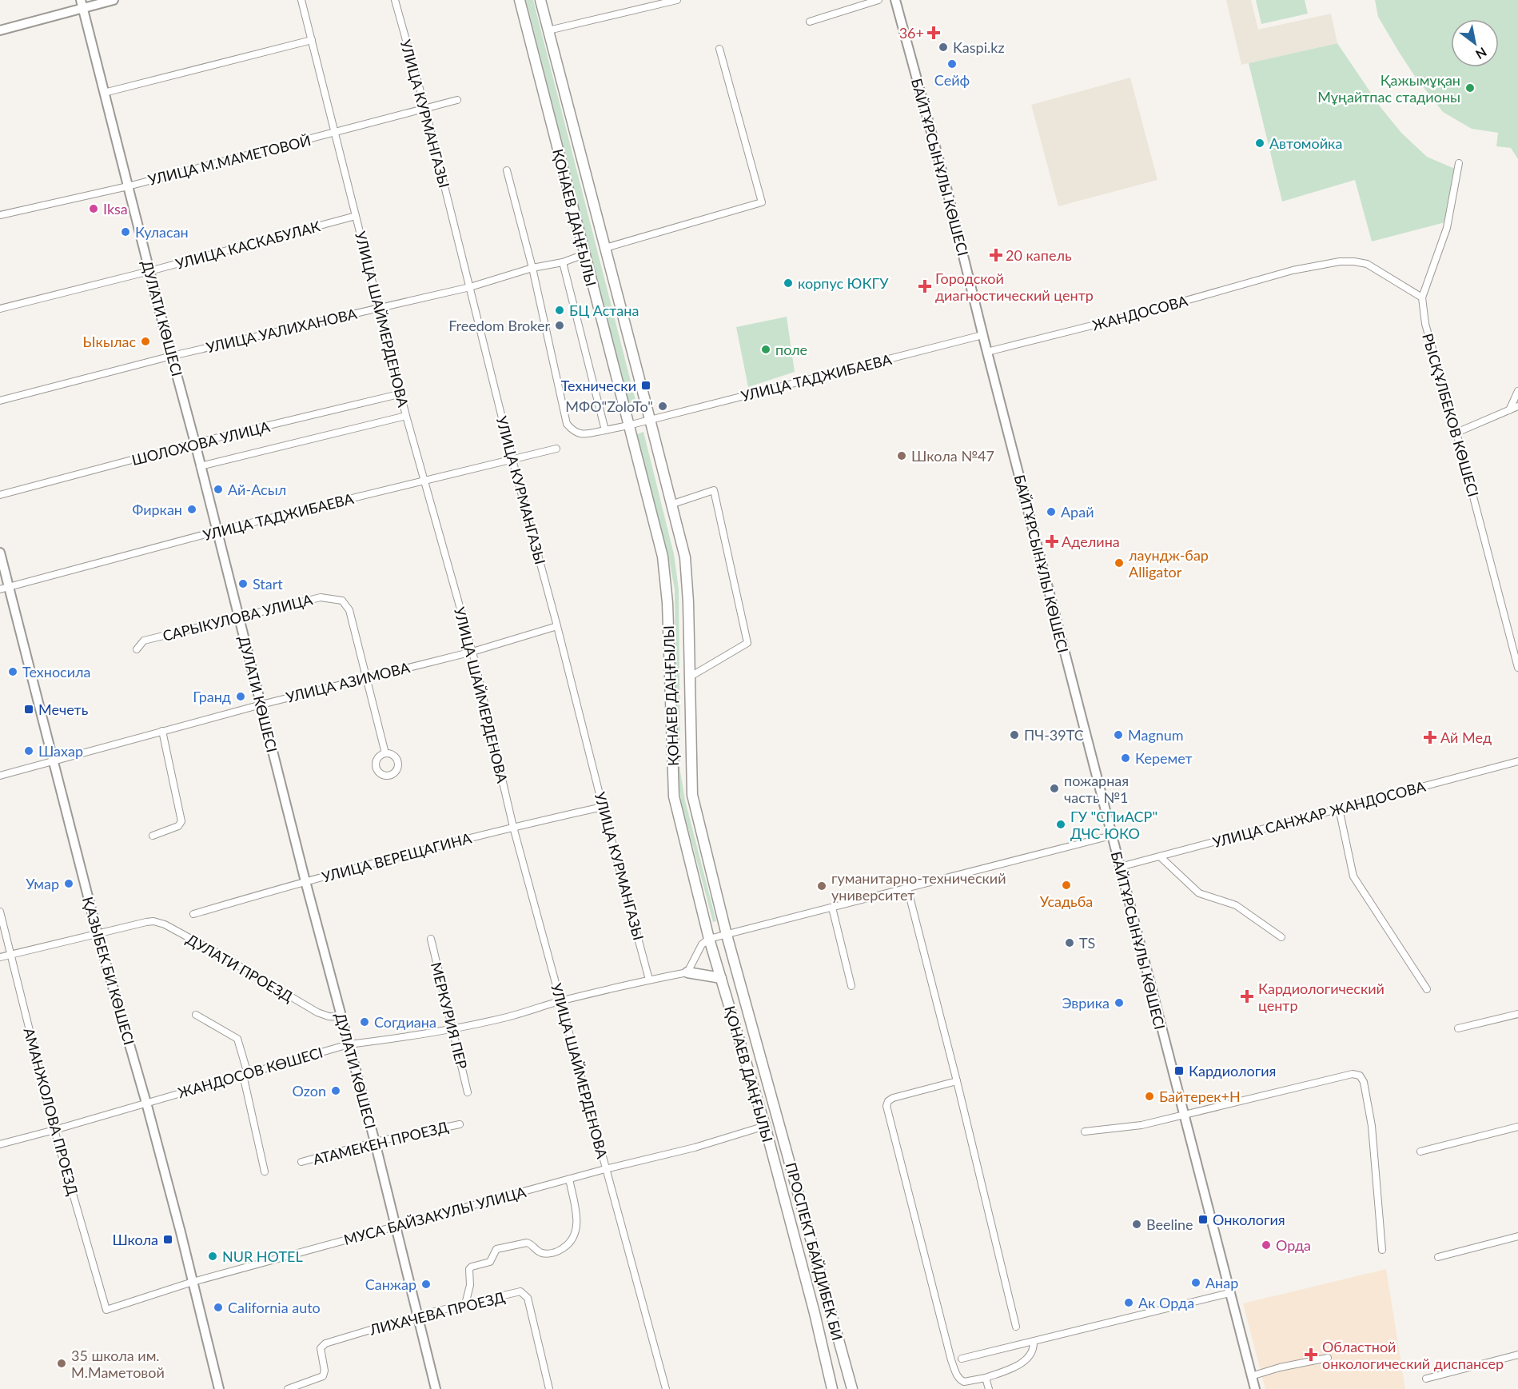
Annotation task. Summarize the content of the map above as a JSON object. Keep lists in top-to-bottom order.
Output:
{
  "streets": {
    "main road": [
      "БАЙТҰРСЫНҰЛЫ КӨШЕСІ",
      "ҚОНАЕВ ДАҢҒЫЛЫ",
      "ДУЛАТИ КӨШЕСІ",
      "ҚАЗЫБЕК БИ КӨШЕСІ",
      "ПРОСПЕКТ БАЙДИБЕК БИ"
    ],
    "street": [
      "УЛИЦА КУРМАНГАЗЫ",
      "УЛИЦА М.МАМЕТОВОЙ",
      "УЛИЦА КАСКАБУЛАК",
      "ЖАНДОСОВА",
      "УЛИЦА ШАЙМЕРДЕНОВА",
      "УЛИЦА УАЛИХАНОВА",
      "УЛИЦА ТАДЖИБАЕВА",
      "РЫСҚҰЛБЕКОВ КӨШЕСІ",
      "ШОЛОХОВА УЛИЦА",
      "САРЫКУЛОВА УЛИЦА",
      "УЛИЦА АЗИМОВА",
      "УЛИЦА САНЖАР ЖАНДОСОВА",
      "УЛИЦА ВЕРЕЩАГИНА",
      "ДУЛАТИ ПРОЕЗД",
      "МЕРКУРИЯ ПЕР",
      "ЖАНДОСОВ КӨШЕСІ",
      "АМАНЖОЛОВА ПРОЕЗД",
      "АТАМЕКЕН ПРОЕЗД",
      "МУСА БАЙЗАКУЛЫ УЛИЦА",
      "ЛИХАЧЕВА ПРОЕЗД"
    ]
  },
  "crossings": [
    ["УЛИЦА КУРМАНГАЗЫ", "УЛИЦА М.МАМЕТОВОЙ"],
    ["УЛИЦА КУРМАНГАЗЫ", "УЛИЦА УАЛИХАНОВА"],
    ["УЛИЦА КУРМАНГАЗЫ", "УЛИЦА ТАДЖИБАЕВА"],
    ["УЛИЦА КУРМАНГАЗЫ", "УЛИЦА АЗИМОВА"],
    ["УЛИЦА КУРМАНГАЗЫ", "УЛИЦА ВЕРЕЩАГИНА"],
    ["УЛИЦА КУРМАНГАЗЫ", "ЖАНДОСОВ КӨШЕСІ"],
    ["УЛИЦА М.МАМЕТОВОЙ", "ДУЛАТИ КӨШЕСІ"],
    ["УЛИЦА М.МАМЕТОВОЙ", "УЛИЦА ШАЙМЕРДЕНОВА"],
    ["БАЙТҰРСЫНҰЛЫ КӨШЕСІ", "ЖАНДОСОВА"],
    ["БАЙТҰРСЫНҰЛЫ КӨШЕСІ", "УЛИЦА ТАДЖИБАЕВА"],
    ["БАЙТҰРСЫНҰЛЫ КӨШЕСІ", "УЛИЦА САНЖАР ЖАНДОСОВА"],
    ["ҚОНАЕВ ДАҢҒЫЛЫ", "УЛИЦА УАЛИХАНОВА"],
    ["ҚОНАЕВ ДАҢҒЫЛЫ", "УЛИЦА ТАДЖИБАЕВА"],
    ["ҚОНАЕВ ДАҢҒЫЛЫ", "МУСА БАЙЗАКУЛЫ УЛИЦА"],
    ["ҚОНАЕВ ДАҢҒЫЛЫ", "ПРОСПЕКТ БАЙДИБЕК БИ"],
    ["УЛИЦА КАСКАБУЛАК", "ДУЛАТИ КӨШЕСІ"],
    ["УЛИЦА КАСКАБУЛАК", "УЛИЦА ШАЙМЕРДЕНОВА"],
    ["ЖАНДОСОВА", "РЫСҚҰЛБЕКОВ КӨШЕСІ"],
    ["ДУЛАТИ КӨШЕСІ", "УЛИЦА УАЛИХАНОВА"],
    ["ДУЛАТИ КӨШЕСІ", "УЛИЦА ТАДЖИБАЕВА"],
    ["ДУЛАТИ КӨШЕСІ", "ШОЛОХОВА УЛИЦА"],
    ["ДУЛАТИ КӨШЕСІ", "САРЫКУЛОВА УЛИЦА"],
    ["ДУЛАТИ КӨШЕСІ", "УЛИЦА АЗИМОВА"],
    ["ДУЛАТИ КӨШЕСІ", "УЛИЦА ВЕРЕЩАГИНА"],
    ["ДУЛАТИ КӨШЕСІ", "ДУЛАТИ ПРОЕЗД"],
    ["ДУЛАТИ КӨШЕСІ", "ЖАНДОСОВ КӨШЕСІ"],
    ["ДУЛАТИ КӨШЕСІ", "АТАМЕКЕН ПРОЕЗД"],
    ["ДУЛАТИ КӨШЕСІ", "МУСА БАЙЗАКУЛЫ УЛИЦА"],
    ["ДУЛАТИ КӨШЕСІ", "ЛИХАЧЕВА ПРОЕЗД"],
    ["УЛИЦА ШАЙМЕРДЕНОВА", "УЛИЦА УАЛИХАНОВА"],
    ["УЛИЦА ШАЙМЕРДЕНОВА", "УЛИЦА ТАДЖИБАЕВА"],
    ["УЛИЦА ШАЙМЕРДЕНОВА", "ШОЛОХОВА УЛИЦА"],
    ["УЛИЦА ШАЙМЕРДЕНОВА", "УЛИЦА АЗИМОВА"],
    ["УЛИЦА ШАЙМЕРДЕНОВА", "УЛИЦА ВЕРЕЩАГИНА"],
    ["УЛИЦА ШАЙМЕРДЕНОВА", "ЖАНДОСОВ КӨШЕСІ"],
    ["УЛИЦА ШАЙМЕРДЕНОВА", "МУСА БАЙЗАКУЛЫ УЛИЦА"],
    ["УЛИЦА УАЛИХАНОВА", "УЛИЦА ТАДЖИБАЕВА"],
    ["УЛИЦА ТАДЖИБАЕВА", "ҚАЗЫБЕК БИ КӨШЕСІ"],
    ["САРЫКУЛОВА УЛИЦА", "УЛИЦА АЗИМОВА"],
    ["УЛИЦА АЗИМОВА", "ҚАЗЫБЕК БИ КӨШЕСІ"],
    ["ДУЛАТИ ПРОЕЗД", "ҚАЗЫБЕК БИ КӨШЕСІ"],
    ["ҚАЗЫБЕК БИ КӨШЕСІ", "ЖАНДОСОВ КӨШЕСІ"],
    ["ҚАЗЫБЕК БИ КӨШЕСІ", "МУСА БАЙЗАКУЛЫ УЛИЦА"],
    ["МЕРКУРИЯ ПЕР", "ЖАНДОСОВ КӨШЕСІ"],
    ["ЖАНДОСОВ КӨШЕСІ", "АМАНЖОЛОВА ПРОЕЗД"],
    ["АМАНЖОЛОВА ПРОЕЗД", "МУСА БАЙЗАКУЛЫ УЛИЦА"]
  ],
  "places": {
    "health": [
      "36+",
      "20 капель",
      "Городской диагностический центр",
      "Аделина",
      "Ай Мед",
      "Кардиологический центр",
      "Областной онкологический диспансер"
    ],
    "other": [
      "Kaspi.kz",
      "Сейф",
      "Қажымұқан Мұңайтпас стадионы",
      "Автомойка",
      "Iksa",
      "Куласан",
      "корпус ЮКГУ",
      "БЦ Астана",
      "Freedom Broker",
      "Ыкылас",
      "поле",
      "МФО\"ZoloTo\"",
      "Школа №47",
      "Ай-Асыл",
      "Фиркан",
      "Арай",
      "лаундж-бар Alligator",
      "Start",
      "Техносила",
      "Гранд",
      "ПЧ-39ТС",
      "Magnum",
      "Шахар",
      "Керемет",
      "пожарная часть №1",
      "ГУ \"СПиАСР\" ДЧС ЮКО",
      "Умар",
      "Усадьба",
      "гуманитарно-технический университет",
      "TS",
      "Эврика",
      "Согдиана",
      "Ozon",
      "Байтерек+Н",
      "Beeline",
      "Орда",
      "NUR HOTEL",
      "Анар",
      "Санжар",
      "Ак Орда",
      "California auto",
      "35 школа им. М.Маметовой"
    ],
    "transit": [
      "Технически",
      "Мечеть",
      "Кардиология",
      "Онкология",
      "Школа"
    ]
  },
  "north": "bottom right"
}
